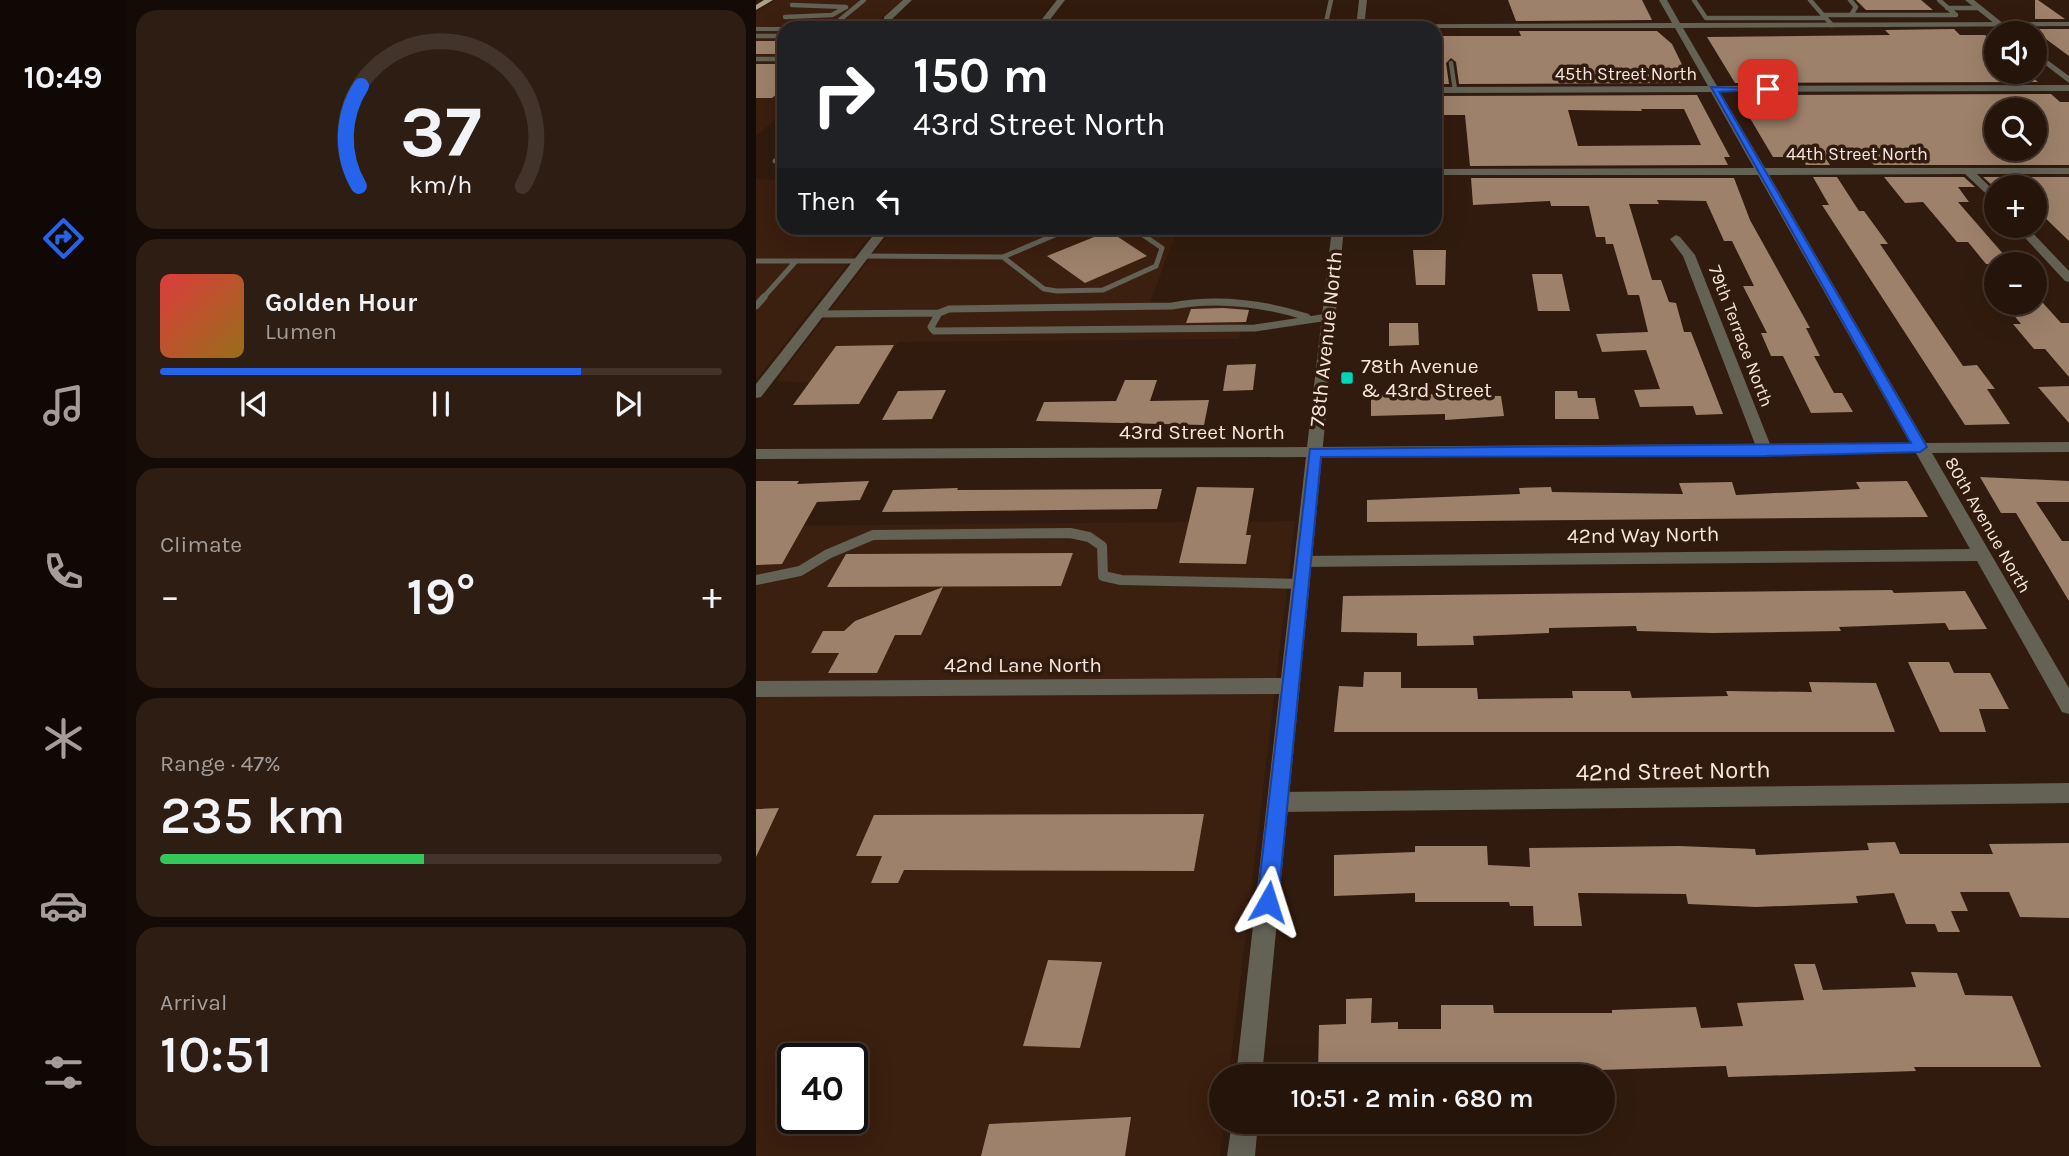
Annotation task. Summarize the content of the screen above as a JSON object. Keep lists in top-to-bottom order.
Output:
{
  "streets": {
    "street": [
      "45th Street North",
      "44th Street North",
      "79th Terrace North",
      "78th Avenue North",
      "43rd Street North",
      "80th Avenue North",
      "42nd Way North",
      "42nd Lane North",
      "42nd Street North"
    ]
  },
  "crossings": [
    ["45th Street North", "80th Avenue North"],
    ["44th Street North", "80th Avenue North"],
    ["79th Terrace North", "43rd Street North"],
    ["78th Avenue North", "43rd Street North"],
    ["78th Avenue North", "42nd Way North"],
    ["78th Avenue North", "42nd Lane North"],
    ["78th Avenue North", "42nd Street North"],
    ["43rd Street North", "80th Avenue North"],
    ["80th Avenue North", "42nd Way North"]
  ],
  "places": {
    "transit": ["78th Avenue & 43rd Street"]
  },
  "page": {
    "tabs": "10:49",
    "map_buttons": ["+", "−"],
    "turn": ["150 m", "43rd Street North"],
    "then": "Then",
    "song": ["Golden Hour", "Lumen"],
    "tile": [
      "Climate",
      ["Range · 47%", "235 km"],
      ["Arrival", "10:51"]
    ],
    "heat": ["−", "19°", "+"],
    "limit": "40",
    "trip": "10:51 · 2 min · 680 m",
    "gauge": ["37", "km/h"]
  }
}
